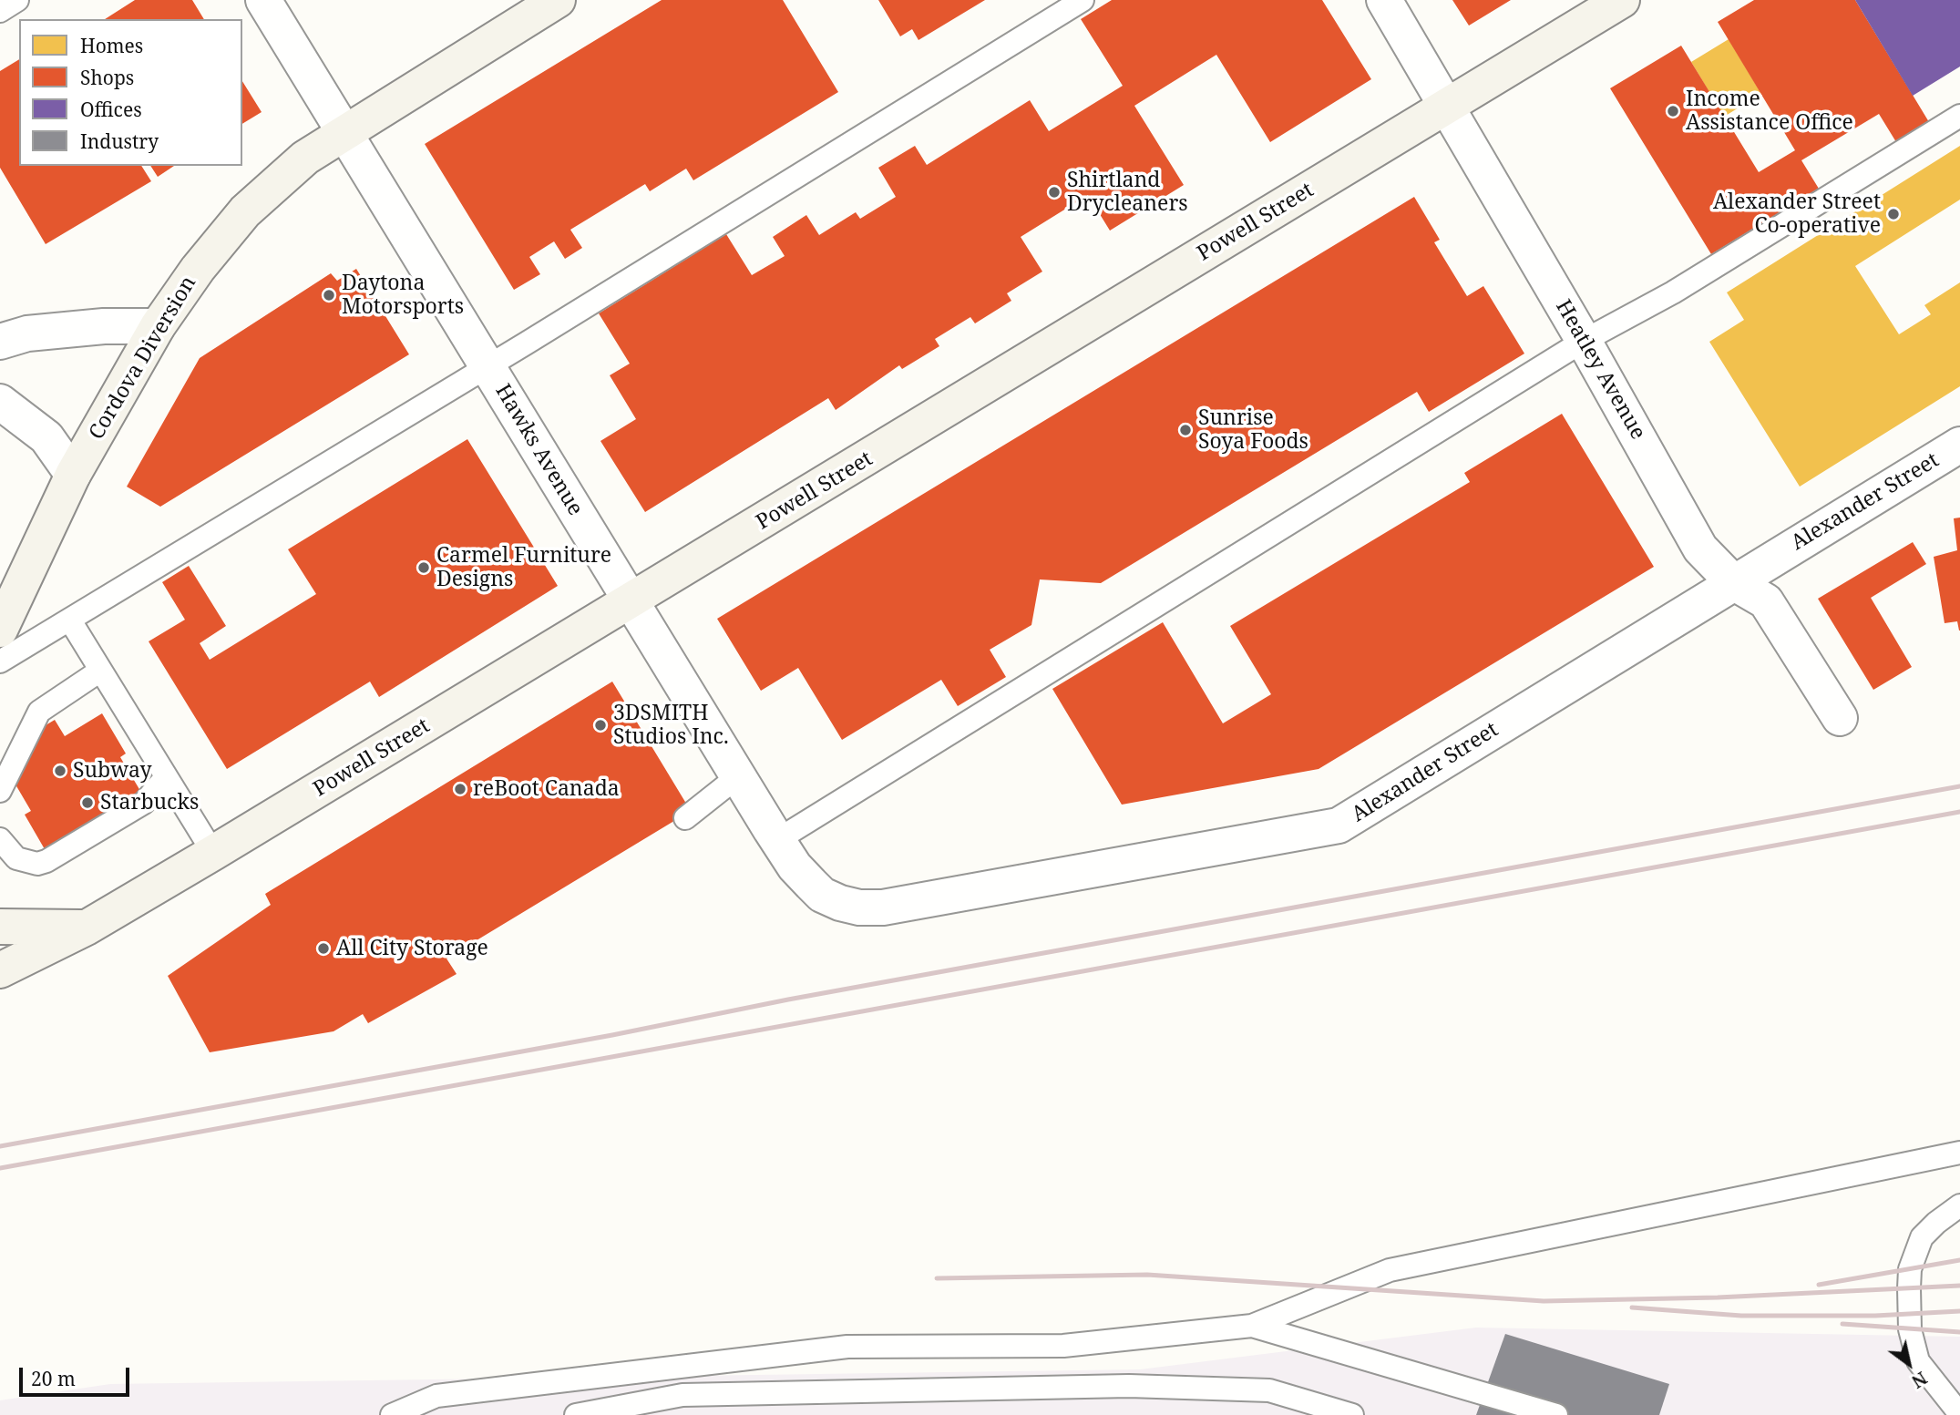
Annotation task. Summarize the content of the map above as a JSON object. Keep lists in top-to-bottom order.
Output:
{
  "streets": {
    "main road": ["Powell Street", "Cordova Diversion"],
    "street": ["Heatley Avenue", "Hawks Avenue", "Alexander Street"]
  },
  "crossings": [
    ["Powell Street", "Heatley Avenue"],
    ["Powell Street", "Hawks Avenue"],
    ["Cordova Diversion", "Hawks Avenue"],
    ["Heatley Avenue", "Alexander Street"],
    ["Hawks Avenue", "Alexander Street"]
  ],
  "places": [
    "Income Assistance Office",
    "Shirtland Drycleaners",
    "Alexander Street Co-operative",
    "Daytona Motorsports",
    "Sunrise Soya Foods",
    "Carmel Furniture Designs",
    "3DSMITH Studios Inc.",
    "Subway",
    "reBoot Canada",
    "Starbucks",
    "All City Storage"
  ],
  "legend": [
    "Homes",
    "Shops",
    "Offices",
    "Industry"
  ],
  "scale_bar": "20 m",
  "north": "bottom right"
}
